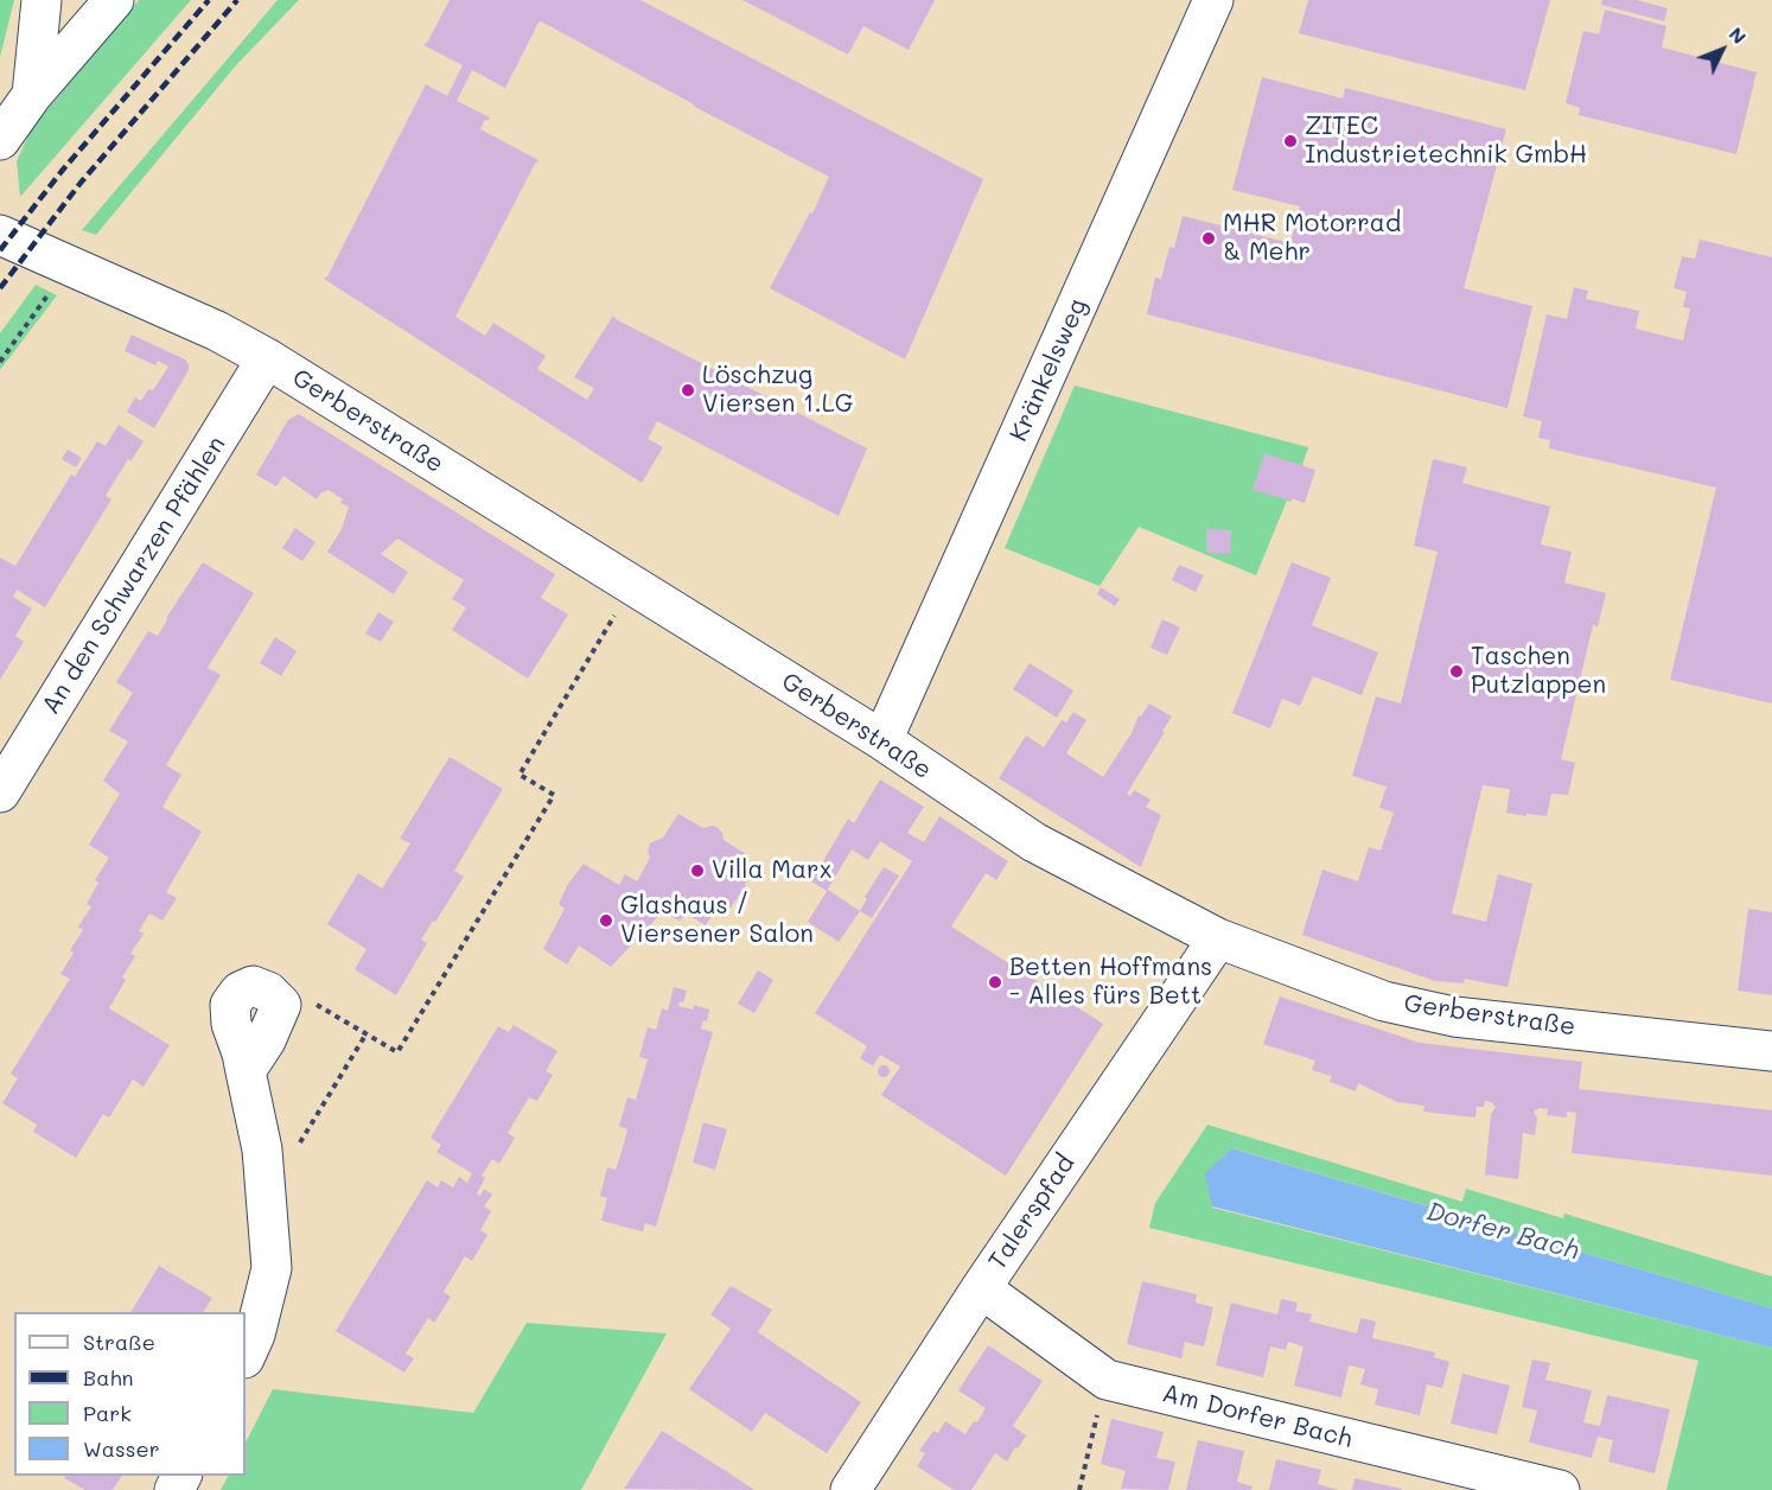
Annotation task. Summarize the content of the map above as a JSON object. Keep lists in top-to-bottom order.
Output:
{
  "streets": {
    "street": [
      "Kränkelsweg",
      "Gerberstraße",
      "An den Schwarzen Pfählen",
      "Talerspfad",
      "Am Dorfer Bach"
    ]
  },
  "crossings": [
    ["Kränkelsweg", "Gerberstraße"],
    ["Gerberstraße", "An den Schwarzen Pfählen"],
    ["Gerberstraße", "Talerspfad"],
    ["Talerspfad", "Am Dorfer Bach"]
  ],
  "water": ["Dorfer Bach"],
  "places": [
    "ZITEC Industrietechnik GmbH",
    "MHR Motorrad & Mehr",
    "Löschzug Viersen 1.LG",
    "Taschen Putzlappen",
    "Villa Marx",
    "Glashaus / Viersener Salon",
    "Betten Hoffmans - Alles fürs Bett"
  ],
  "legend": [
    "Straße",
    "Bahn",
    "Park",
    "Wasser"
  ],
  "north": "top right"
}
